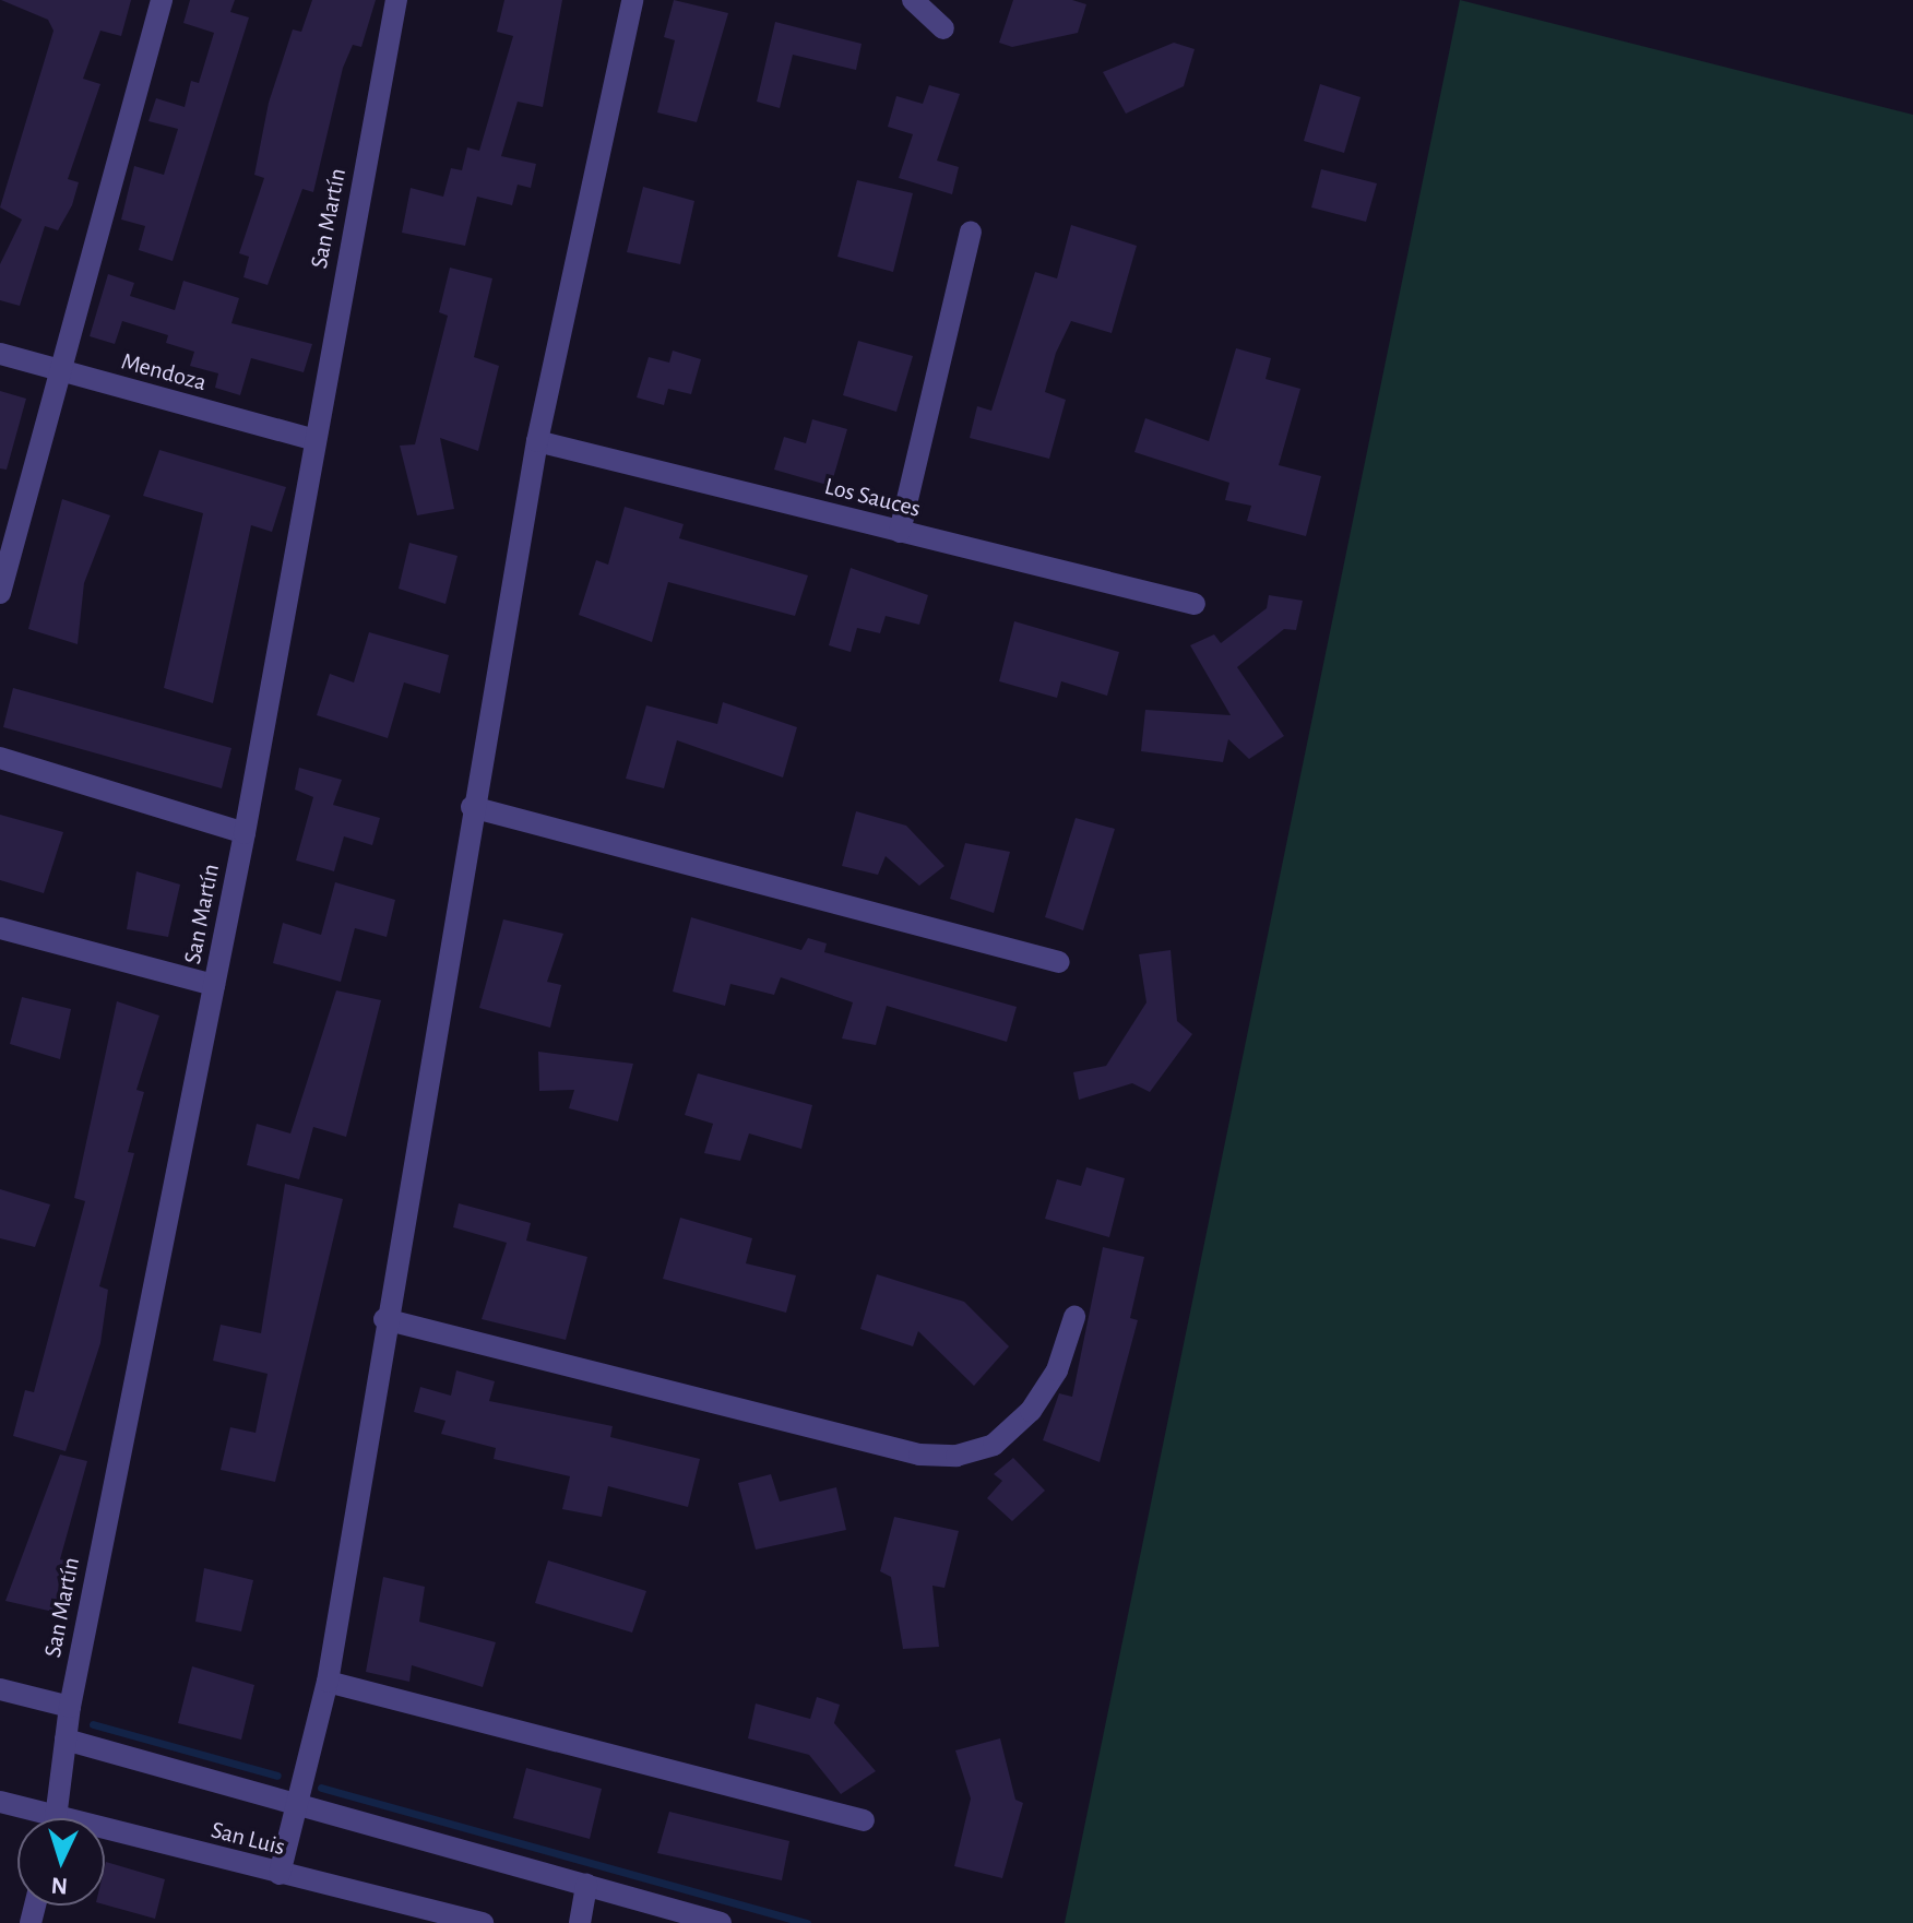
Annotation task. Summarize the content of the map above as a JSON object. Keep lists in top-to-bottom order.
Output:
{
  "streets": {
    "street": [
      "San Martín",
      "Mendoza",
      "Los Sauces",
      "San Luis"
    ]
  },
  "crossings": [
    ["San Martín", "Mendoza"]
  ],
  "north": "bottom"
}
